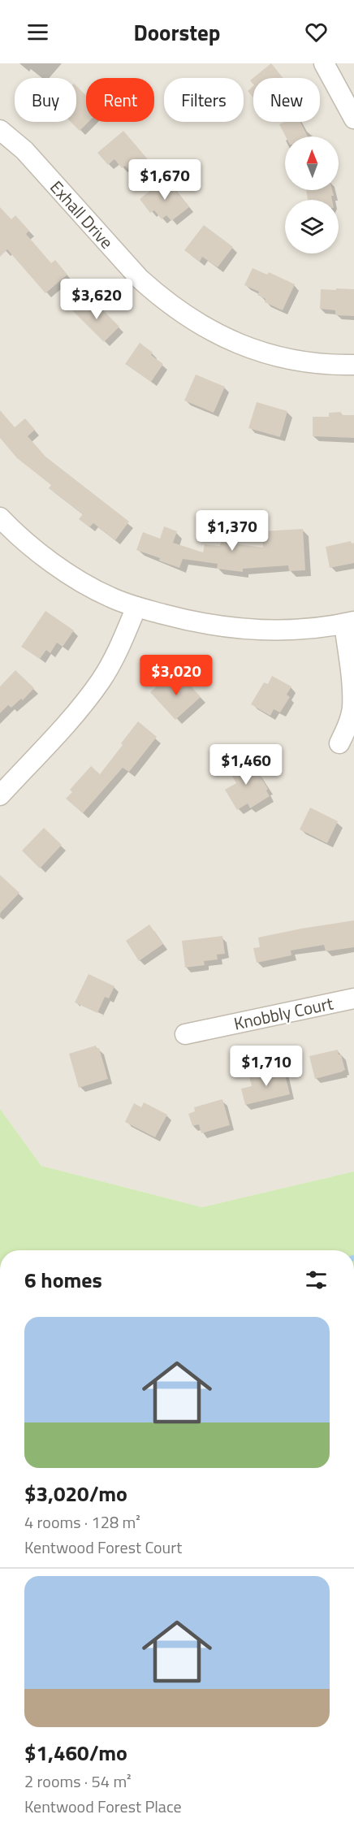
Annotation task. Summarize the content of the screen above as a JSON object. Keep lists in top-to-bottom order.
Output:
{
  "streets": {
    "street": ["Exhall Drive", "Knobbly Court"]
  },
  "north": "top",
  "page": {
    "header": "Doorstep",
    "chip": [
      "Buy",
      "Rent",
      "Filters",
      "New"
    ],
    "price": [
      "$1,670",
      "$3,620",
      "$1,370",
      "$3,020",
      "$1,460",
      "$1,710"
    ],
    "heading": "6 homes",
    "list": [
      {
        "name": "$3,020/mo",
        "note": "4 rooms · 128 m² · Kentwood Forest Court"
      },
      {
        "name": "$1,460/mo",
        "note": "2 rooms · 54 m² · Kentwood Forest Place"
      }
    ]
  }
}
